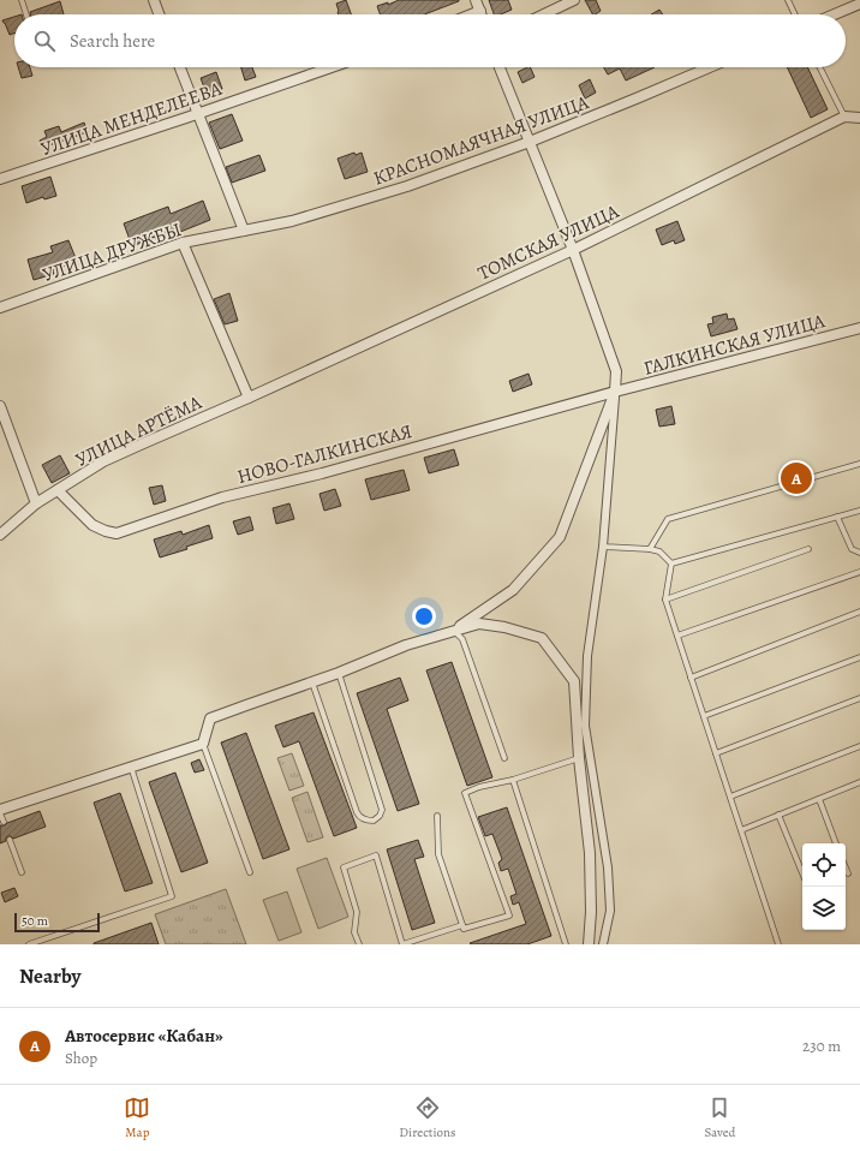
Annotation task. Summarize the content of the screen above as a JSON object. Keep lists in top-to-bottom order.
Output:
{
  "streets": {
    "street": [
      "УЛИЦА МЕНДЕЛЕЕВА",
      "КРАСНОМАЯЧНАЯ УЛИЦА",
      "ТОМСКАЯ УЛИЦА",
      "УЛИЦА ДРУЖБЫ",
      "ГАЛКИНСКАЯ УЛИЦА",
      "УЛИЦА АРТЁМА",
      "НОВО-ГАЛКИНСКАЯ"
    ]
  },
  "crossings": [
    ["КРАСНОМАЯЧНАЯ УЛИЦА", "УЛИЦА ДРУЖБЫ"],
    ["ТОМСКАЯ УЛИЦА", "УЛИЦА АРТЁМА"],
    ["ГАЛКИНСКАЯ УЛИЦА", "НОВО-ГАЛКИНСКАЯ"],
    ["УЛИЦА АРТЁМА", "НОВО-ГАЛКИНСКАЯ"]
  ],
  "scale_bar": "50 m",
  "page": {
    "search": "Search here",
    "pins": "A",
    "scale": "50 m",
    "heading": "Nearby",
    "list": [
      {
        "mark": "A",
        "name": "Автосервис «Кабан»",
        "note": "Shop",
        "value": "230 m"
      }
    ],
    "nav": ["Map", "Directions", "Saved"]
  }
}
